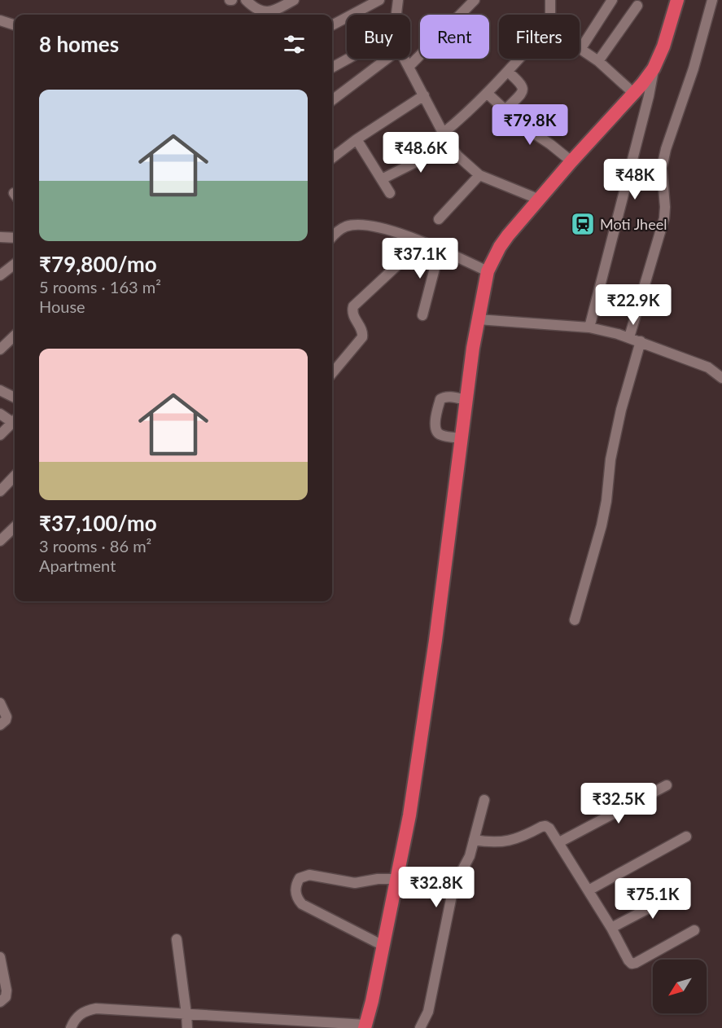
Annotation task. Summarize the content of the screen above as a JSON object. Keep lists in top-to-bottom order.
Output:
{
  "places": {
    "station": ["Moti Jheel"]
  },
  "north": "bottom left",
  "page": {
    "chip": ["Buy", "Rent", "Filters"],
    "heading": "8 homes",
    "list": [
      {
        "name": "₹79,800/mo",
        "note": "5 rooms · 163 m² · House"
      },
      {
        "name": "₹37,100/mo",
        "note": "3 rooms · 86 m² · Apartment"
      }
    ],
    "price": [
      "₹79.8K",
      "₹48.6K",
      "₹48K",
      "₹37.1K",
      "₹22.9K",
      "₹32.5K",
      "₹32.8K",
      "₹75.1K"
    ]
  }
}
